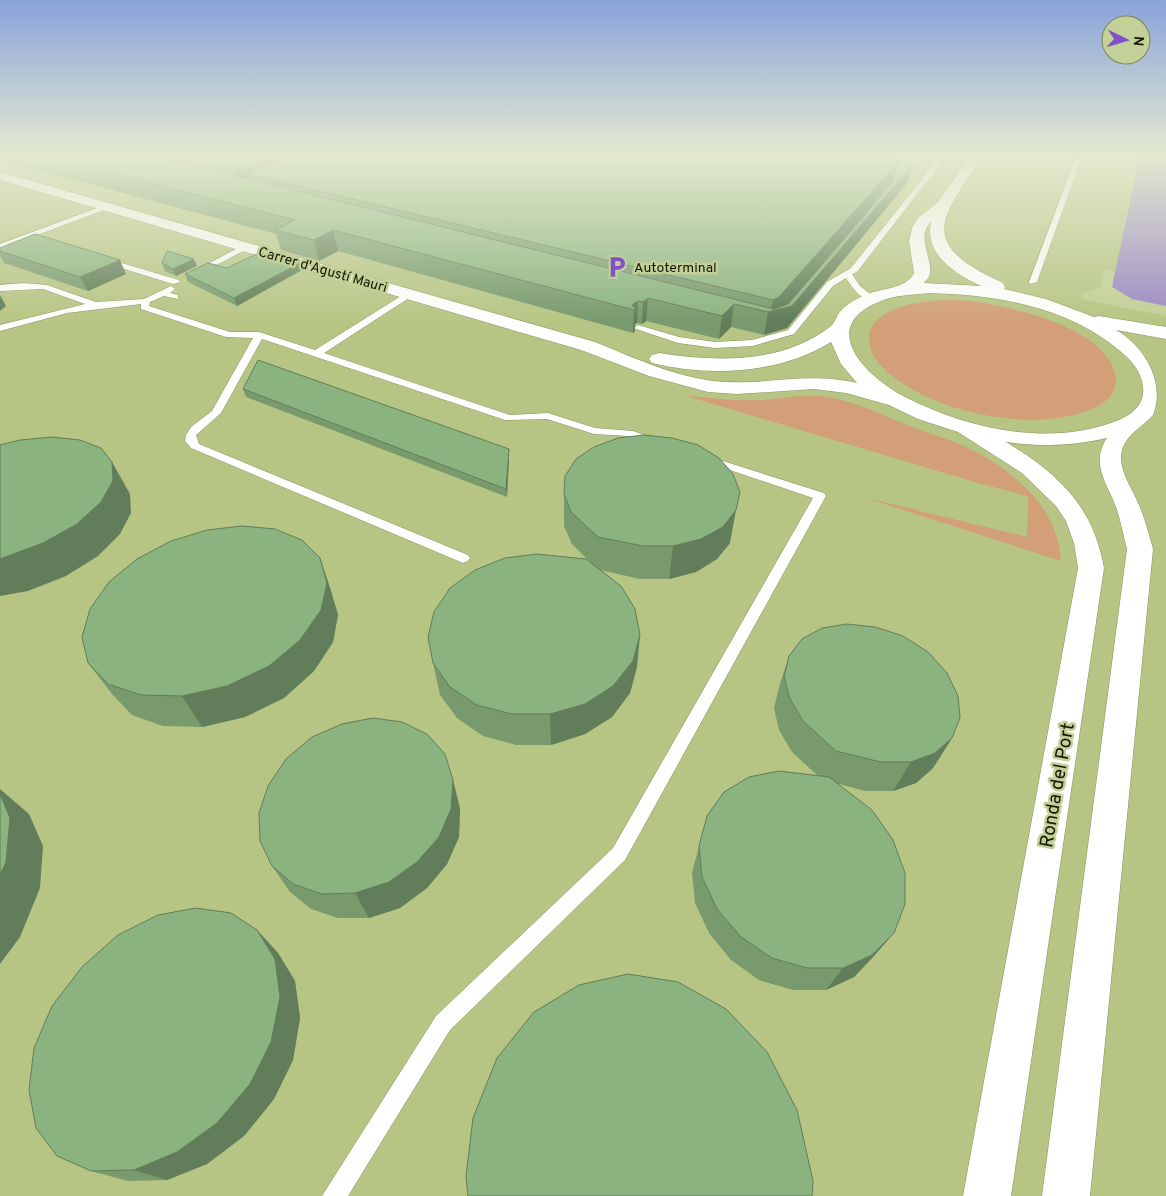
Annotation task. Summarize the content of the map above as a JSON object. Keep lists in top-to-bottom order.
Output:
{
  "streets": {
    "street": ["Carrer d'Agustí Mauri", "Ronda del Port"]
  },
  "places": {
    "parking": ["Autoterminal"]
  },
  "north": "right"
}
